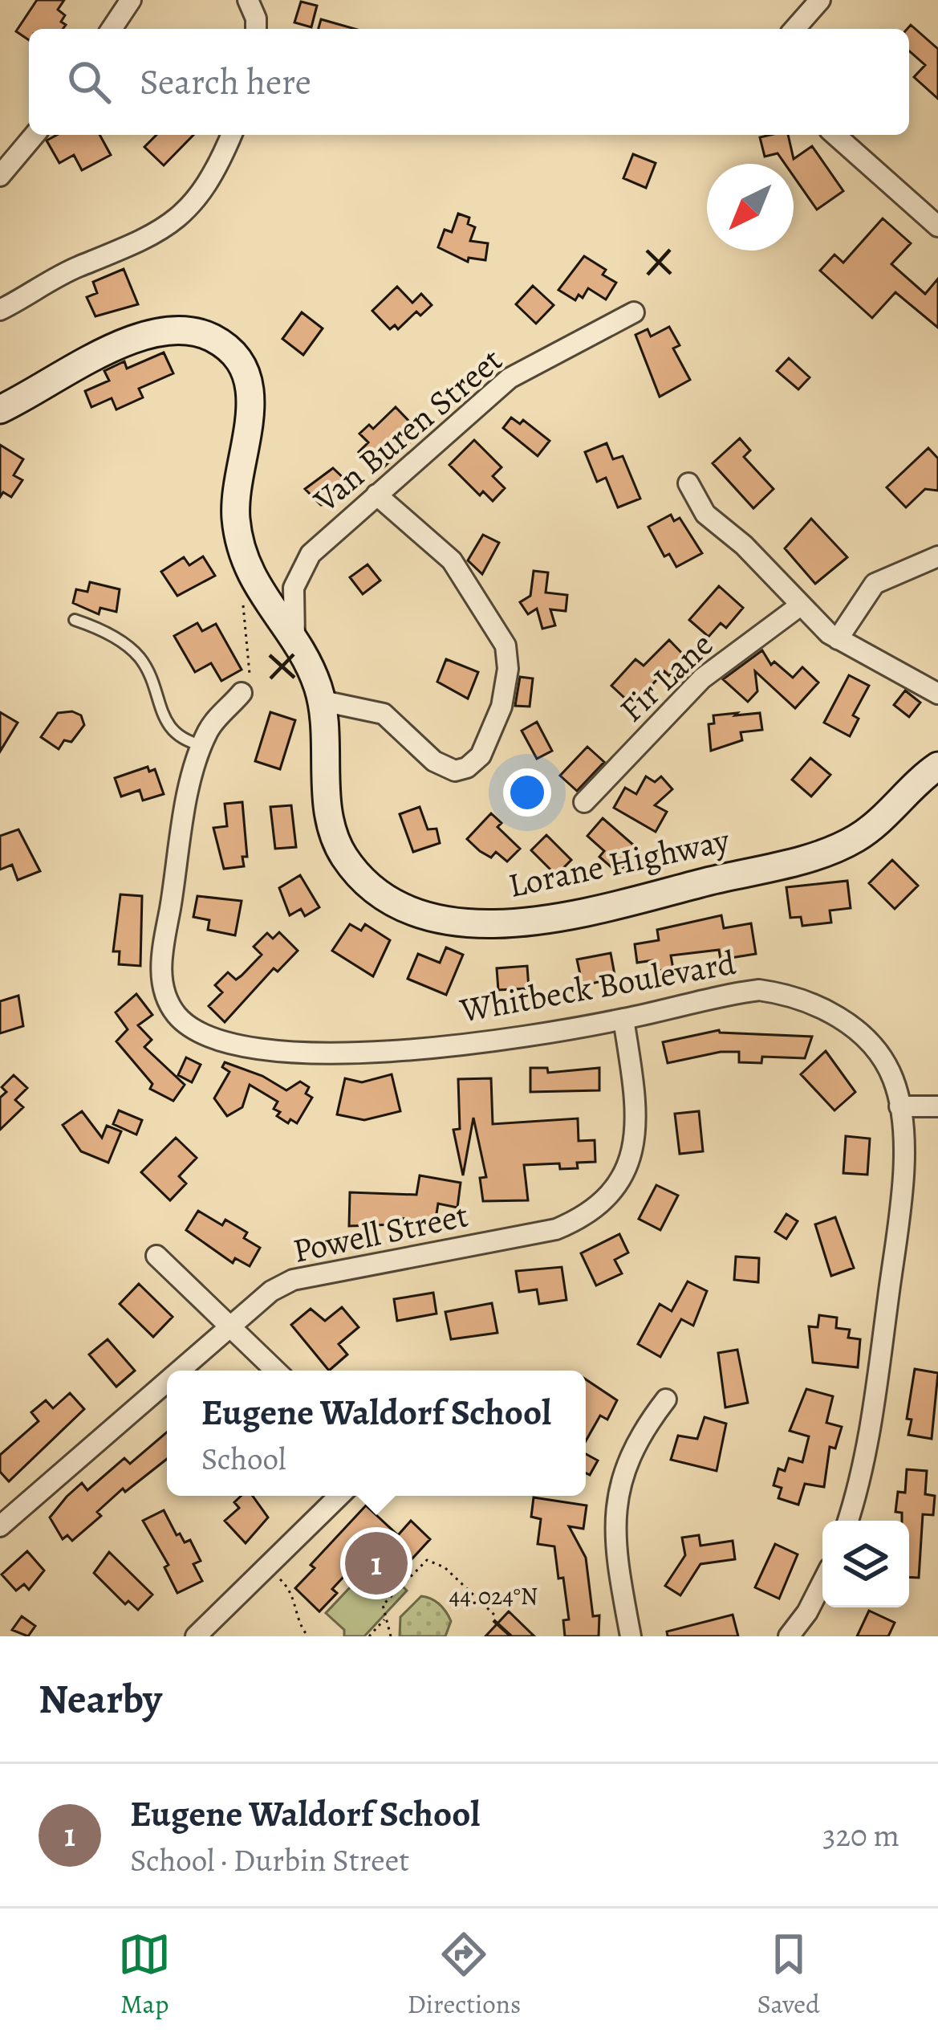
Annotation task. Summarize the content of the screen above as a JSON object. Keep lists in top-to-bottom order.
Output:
{
  "streets": {
    "street": [
      "Van Buren Street",
      "Fir Lane",
      "Lorane Highway",
      "Whitbeck Boulevard",
      "Powell Street"
    ]
  },
  "crossings": [
    ["Van Buren Street", "Lorane Highway"],
    ["Whitbeck Boulevard", "Powell Street"]
  ],
  "north": "bottom left",
  "page": {
    "search": "Search here",
    "popup": ["Eugene Waldorf School", "School"],
    "pins": "1",
    "heading": "Nearby",
    "list": [
      {
        "mark": "1",
        "name": "Eugene Waldorf School",
        "note": "School · Durbin Street",
        "value": "320 m"
      }
    ],
    "nav": ["Map", "Directions", "Saved"]
  },
  "coordinates": ["44.024°N"]
}
